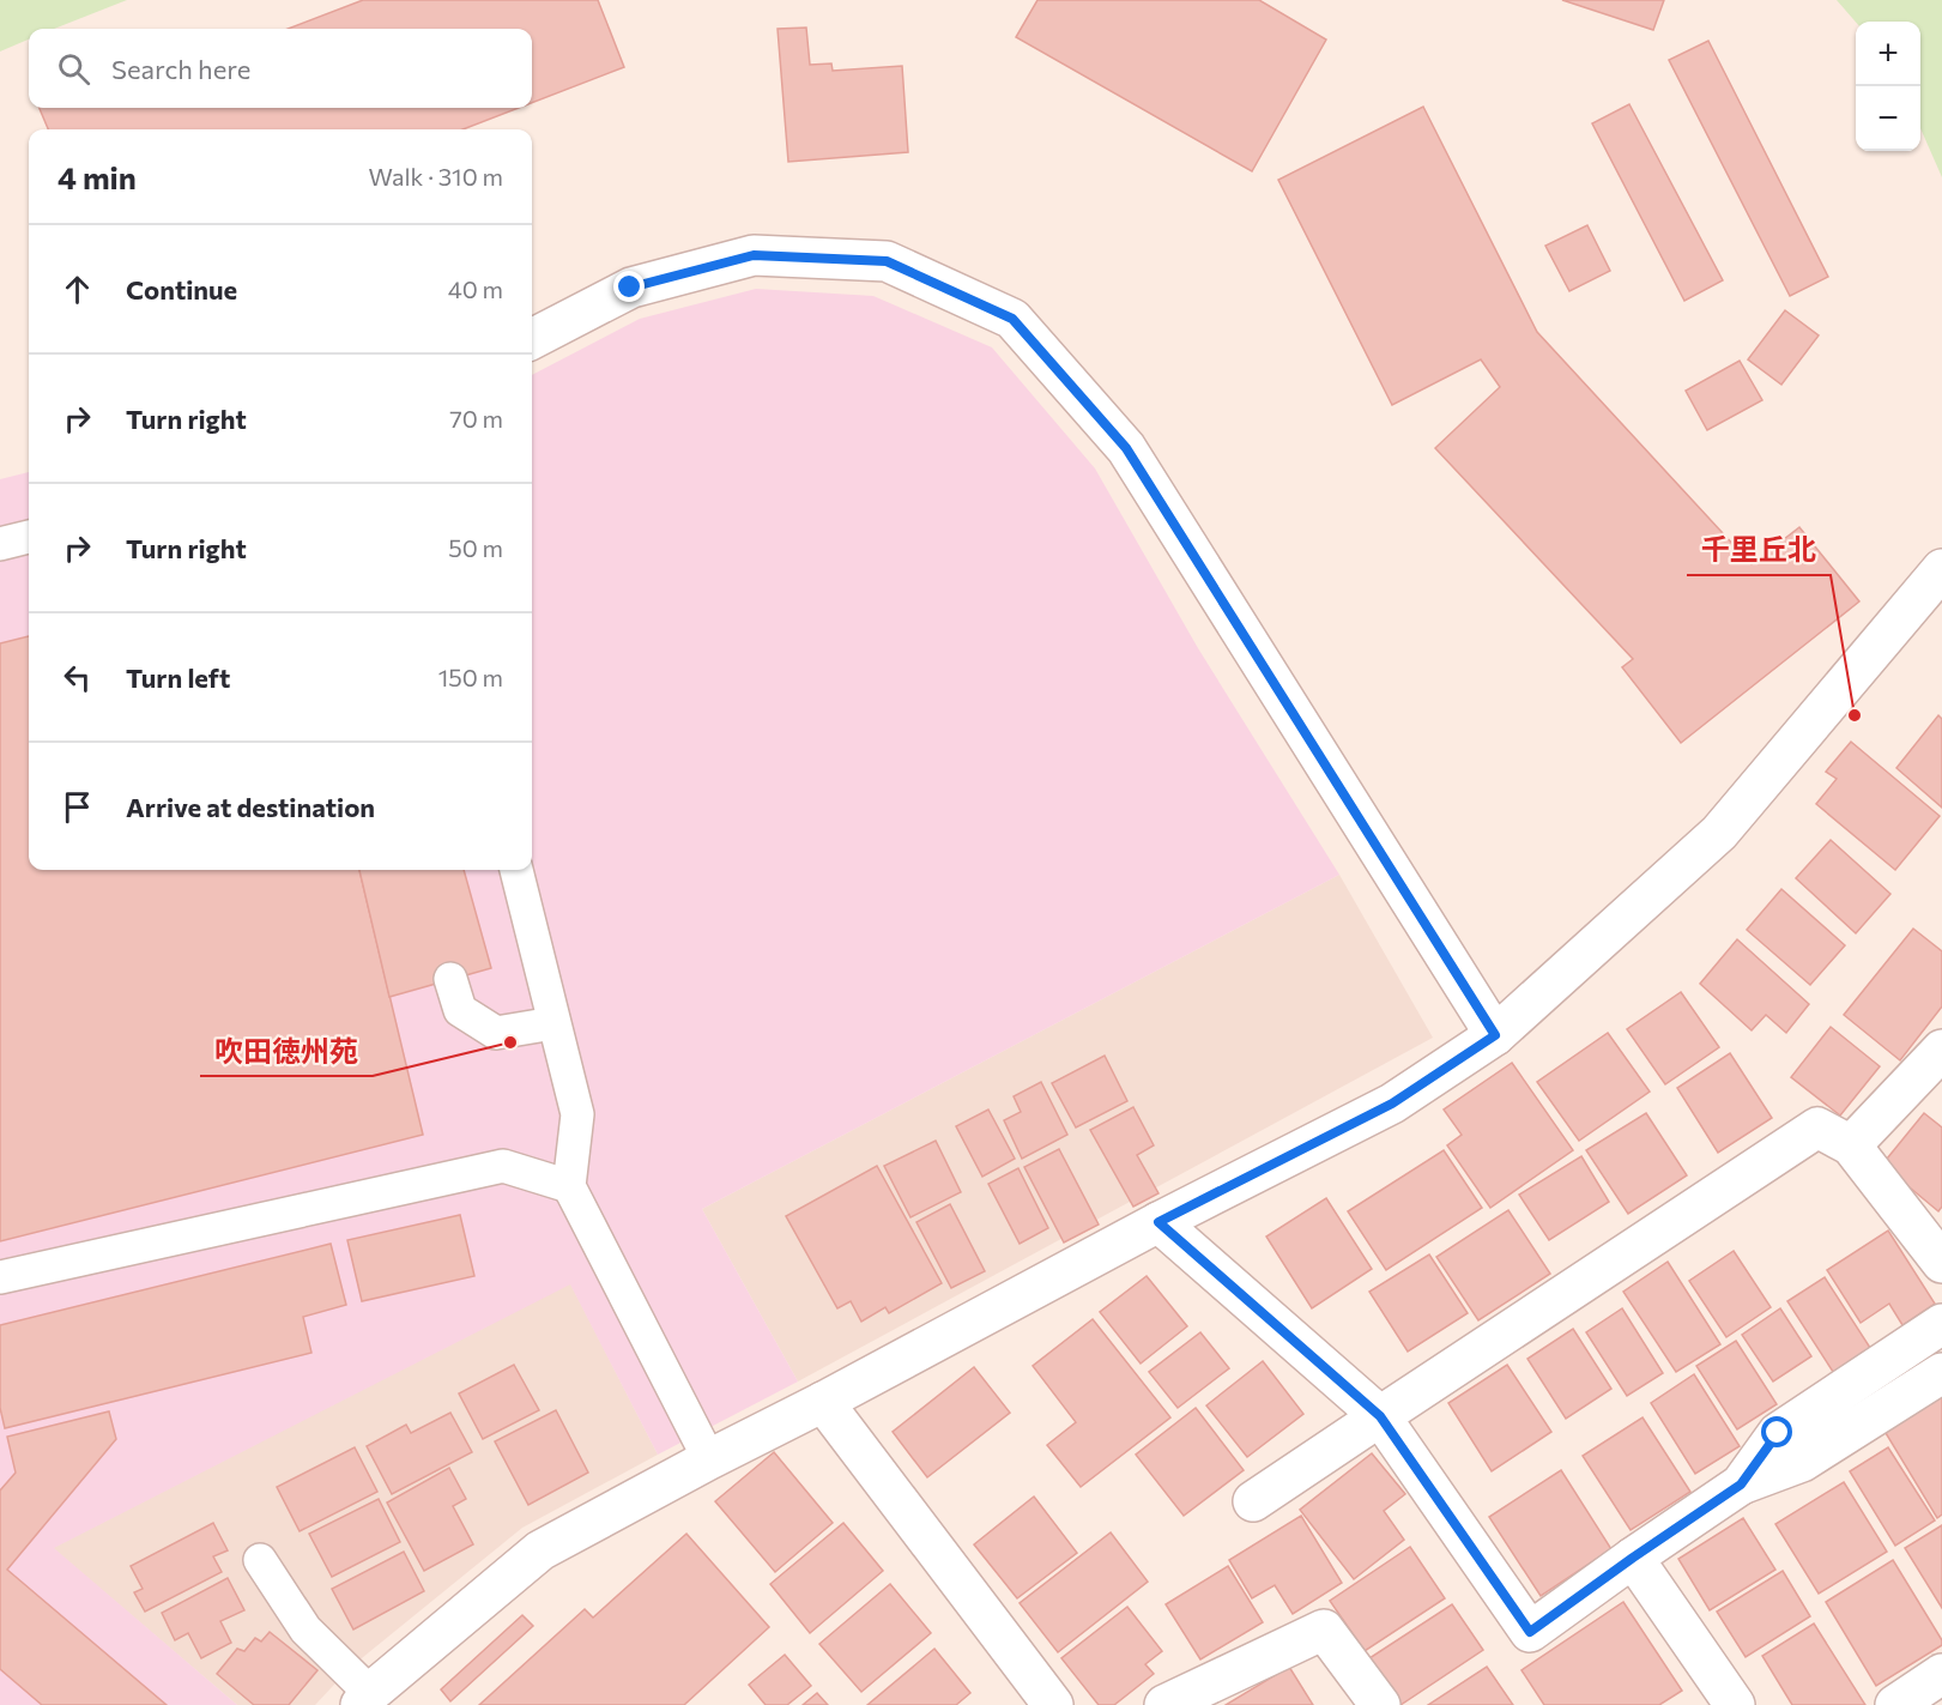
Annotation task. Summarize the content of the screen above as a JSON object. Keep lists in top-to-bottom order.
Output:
{
  "places": ["千里丘北", "吹田徳州苑"],
  "page": {
    "map_buttons": ["+", "−"],
    "search": "Search here",
    "heading": ["4 min", "Walk · 310 m"],
    "list": [
      ["Continue", "40 m"],
      ["Turn right", "70 m"],
      ["Turn right", "50 m"],
      ["Turn left", "150 m"],
      "Arrive at destination"
    ]
  }
}
